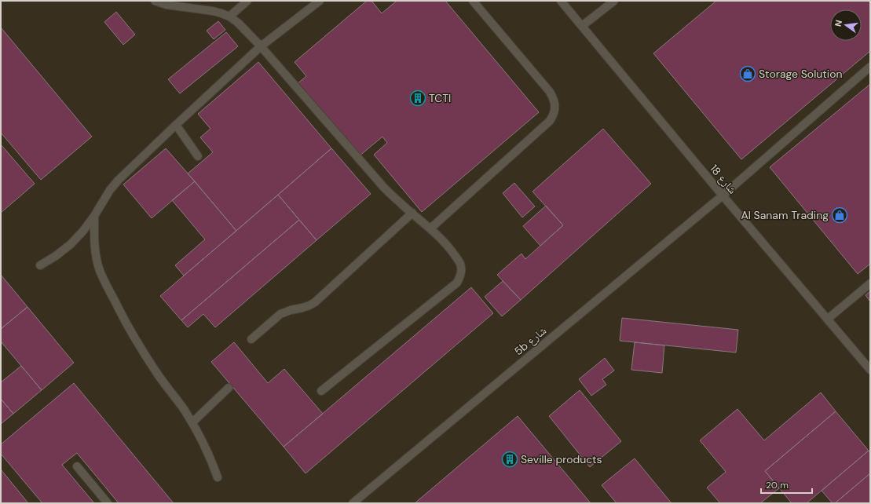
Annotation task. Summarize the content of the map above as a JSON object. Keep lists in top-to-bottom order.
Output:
{
  "streets": {
    "street": ["شارع 18", "5b شارع"]
  },
  "crossings": [
    ["شارع 18", "5b شارع"]
  ],
  "places": {
    "shop": ["Storage Solution", "Al Sanam Trading"],
    "building": ["TCTI", "Seville products"]
  },
  "scale_bar": "20 m",
  "north": "left"
}
